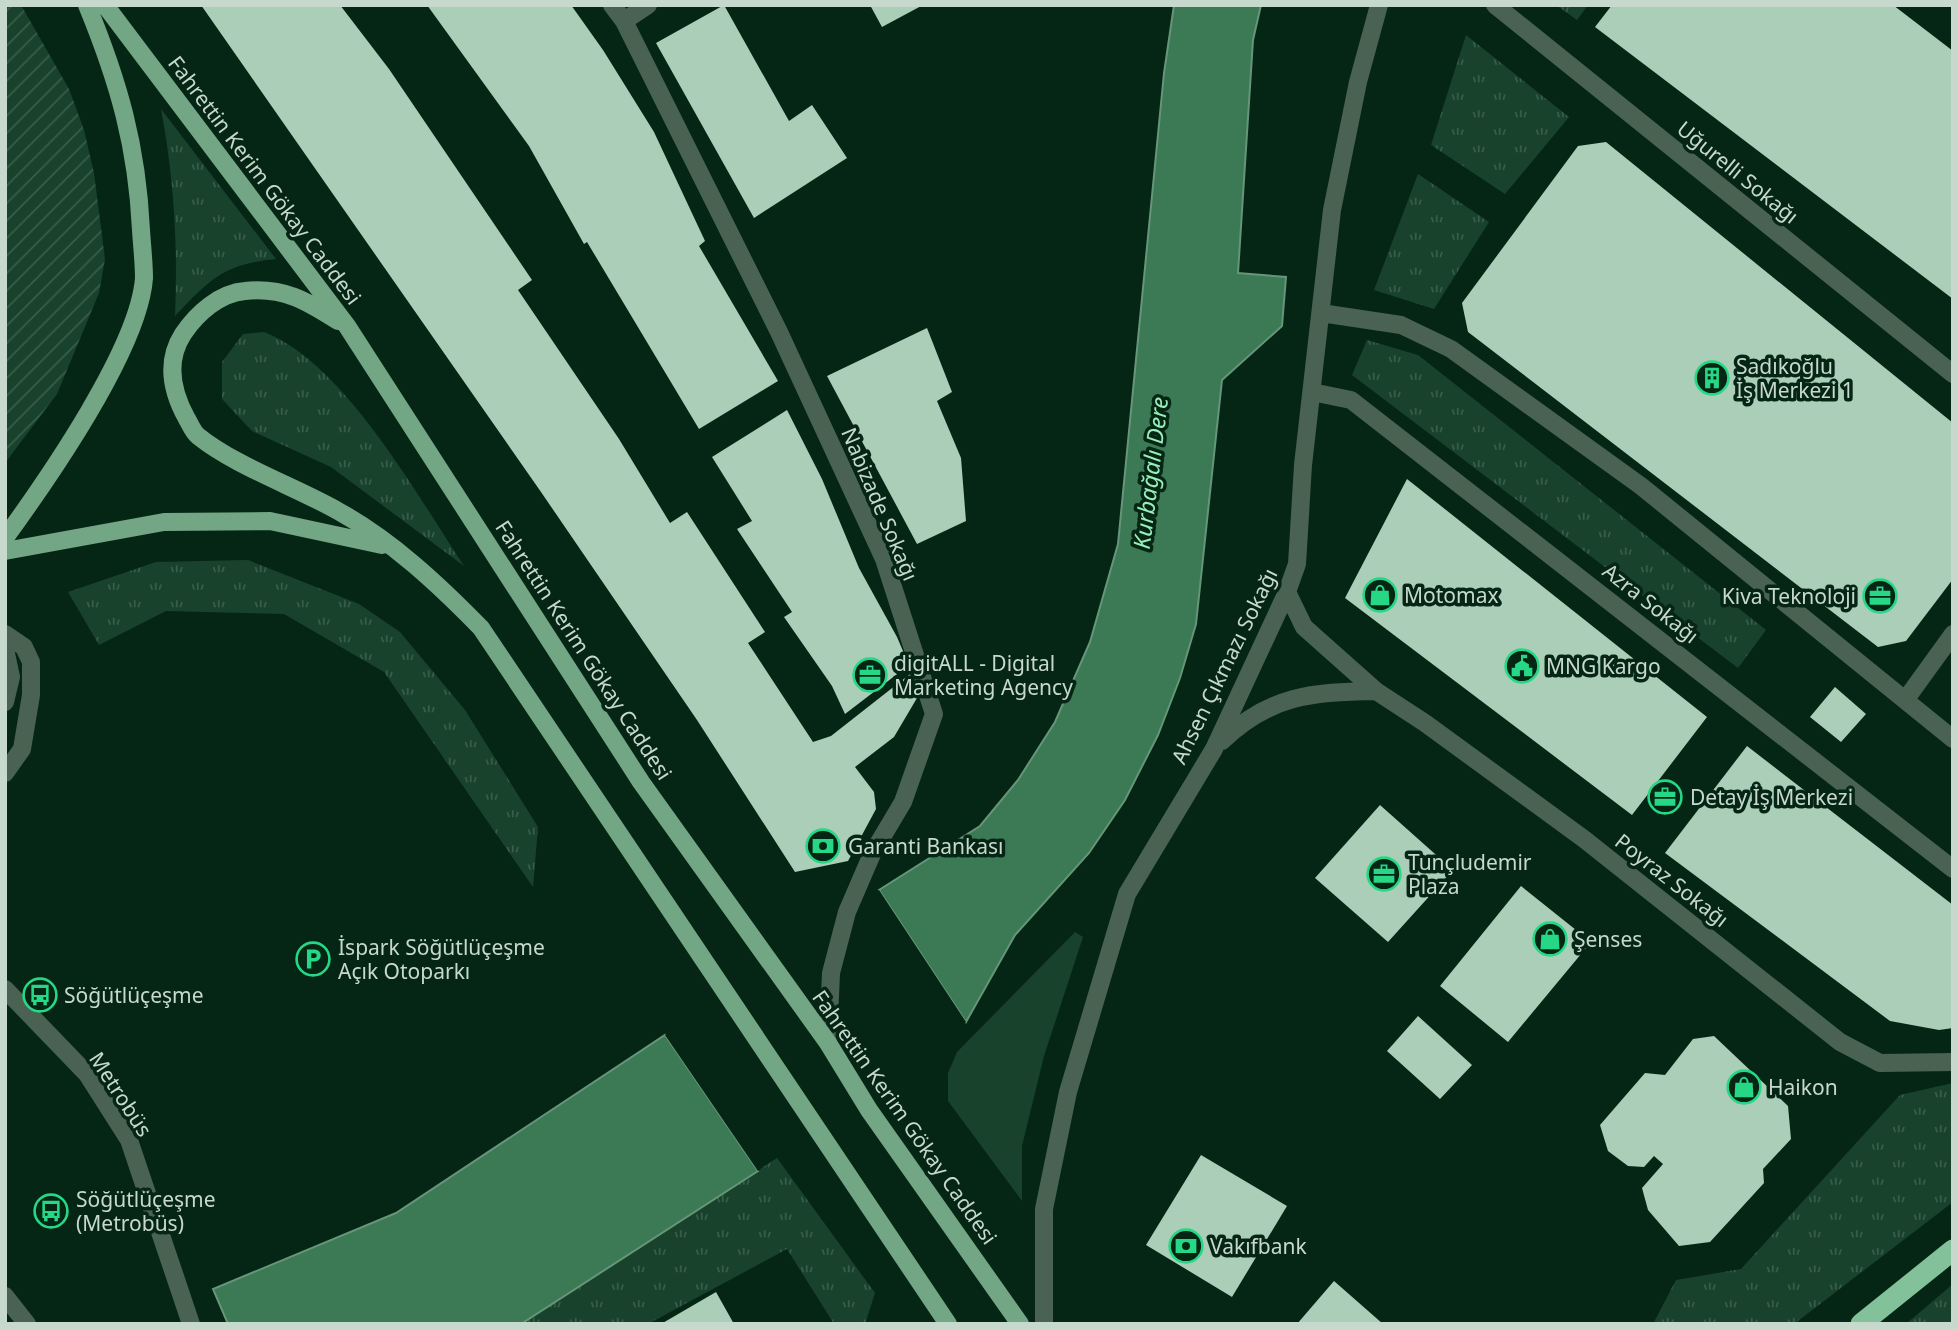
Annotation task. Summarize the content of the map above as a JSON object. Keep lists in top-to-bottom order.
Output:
{
  "streets": {
    "main road": ["Fahrettin Kerim Gökay Caddesi"],
    "street": [
      "Uğurelli Sokağı",
      "Nabizade Sokağı",
      "Azra Sokağı",
      "Ahsen Çıkmazı Sokağı",
      "Poyraz Sokağı",
      "Metrobüs"
    ]
  },
  "crossings": [
    ["Fahrettin Kerim Gökay Caddesi", "Nabizade Sokağı"],
    ["Azra Sokağı", "Ahsen Çıkmazı Sokağı"],
    ["Ahsen Çıkmazı Sokağı", "Poyraz Sokağı"]
  ],
  "water": ["Kurbağalı Dere"],
  "places": {
    "building": ["Sadıkoğlu İş Merkezi 1"],
    "shop": ["Motomax", "Şenses", "Haikon"],
    "office": [
      "Kiva Teknoloji",
      "digitALL - Digital Marketing Agency",
      "Detay İş Merkezi",
      "Tunçludemir Plaza"
    ],
    "public building": ["MNG Kargo"],
    "bank": ["Garanti Bankası", "Vakıfbank"],
    "parking": ["İspark Söğütlüçeşme Açık Otoparkı"],
    "bus stop": ["Söğütlüçeşme", "Söğütlüçeşme (Metrobüs)"]
  }
}
